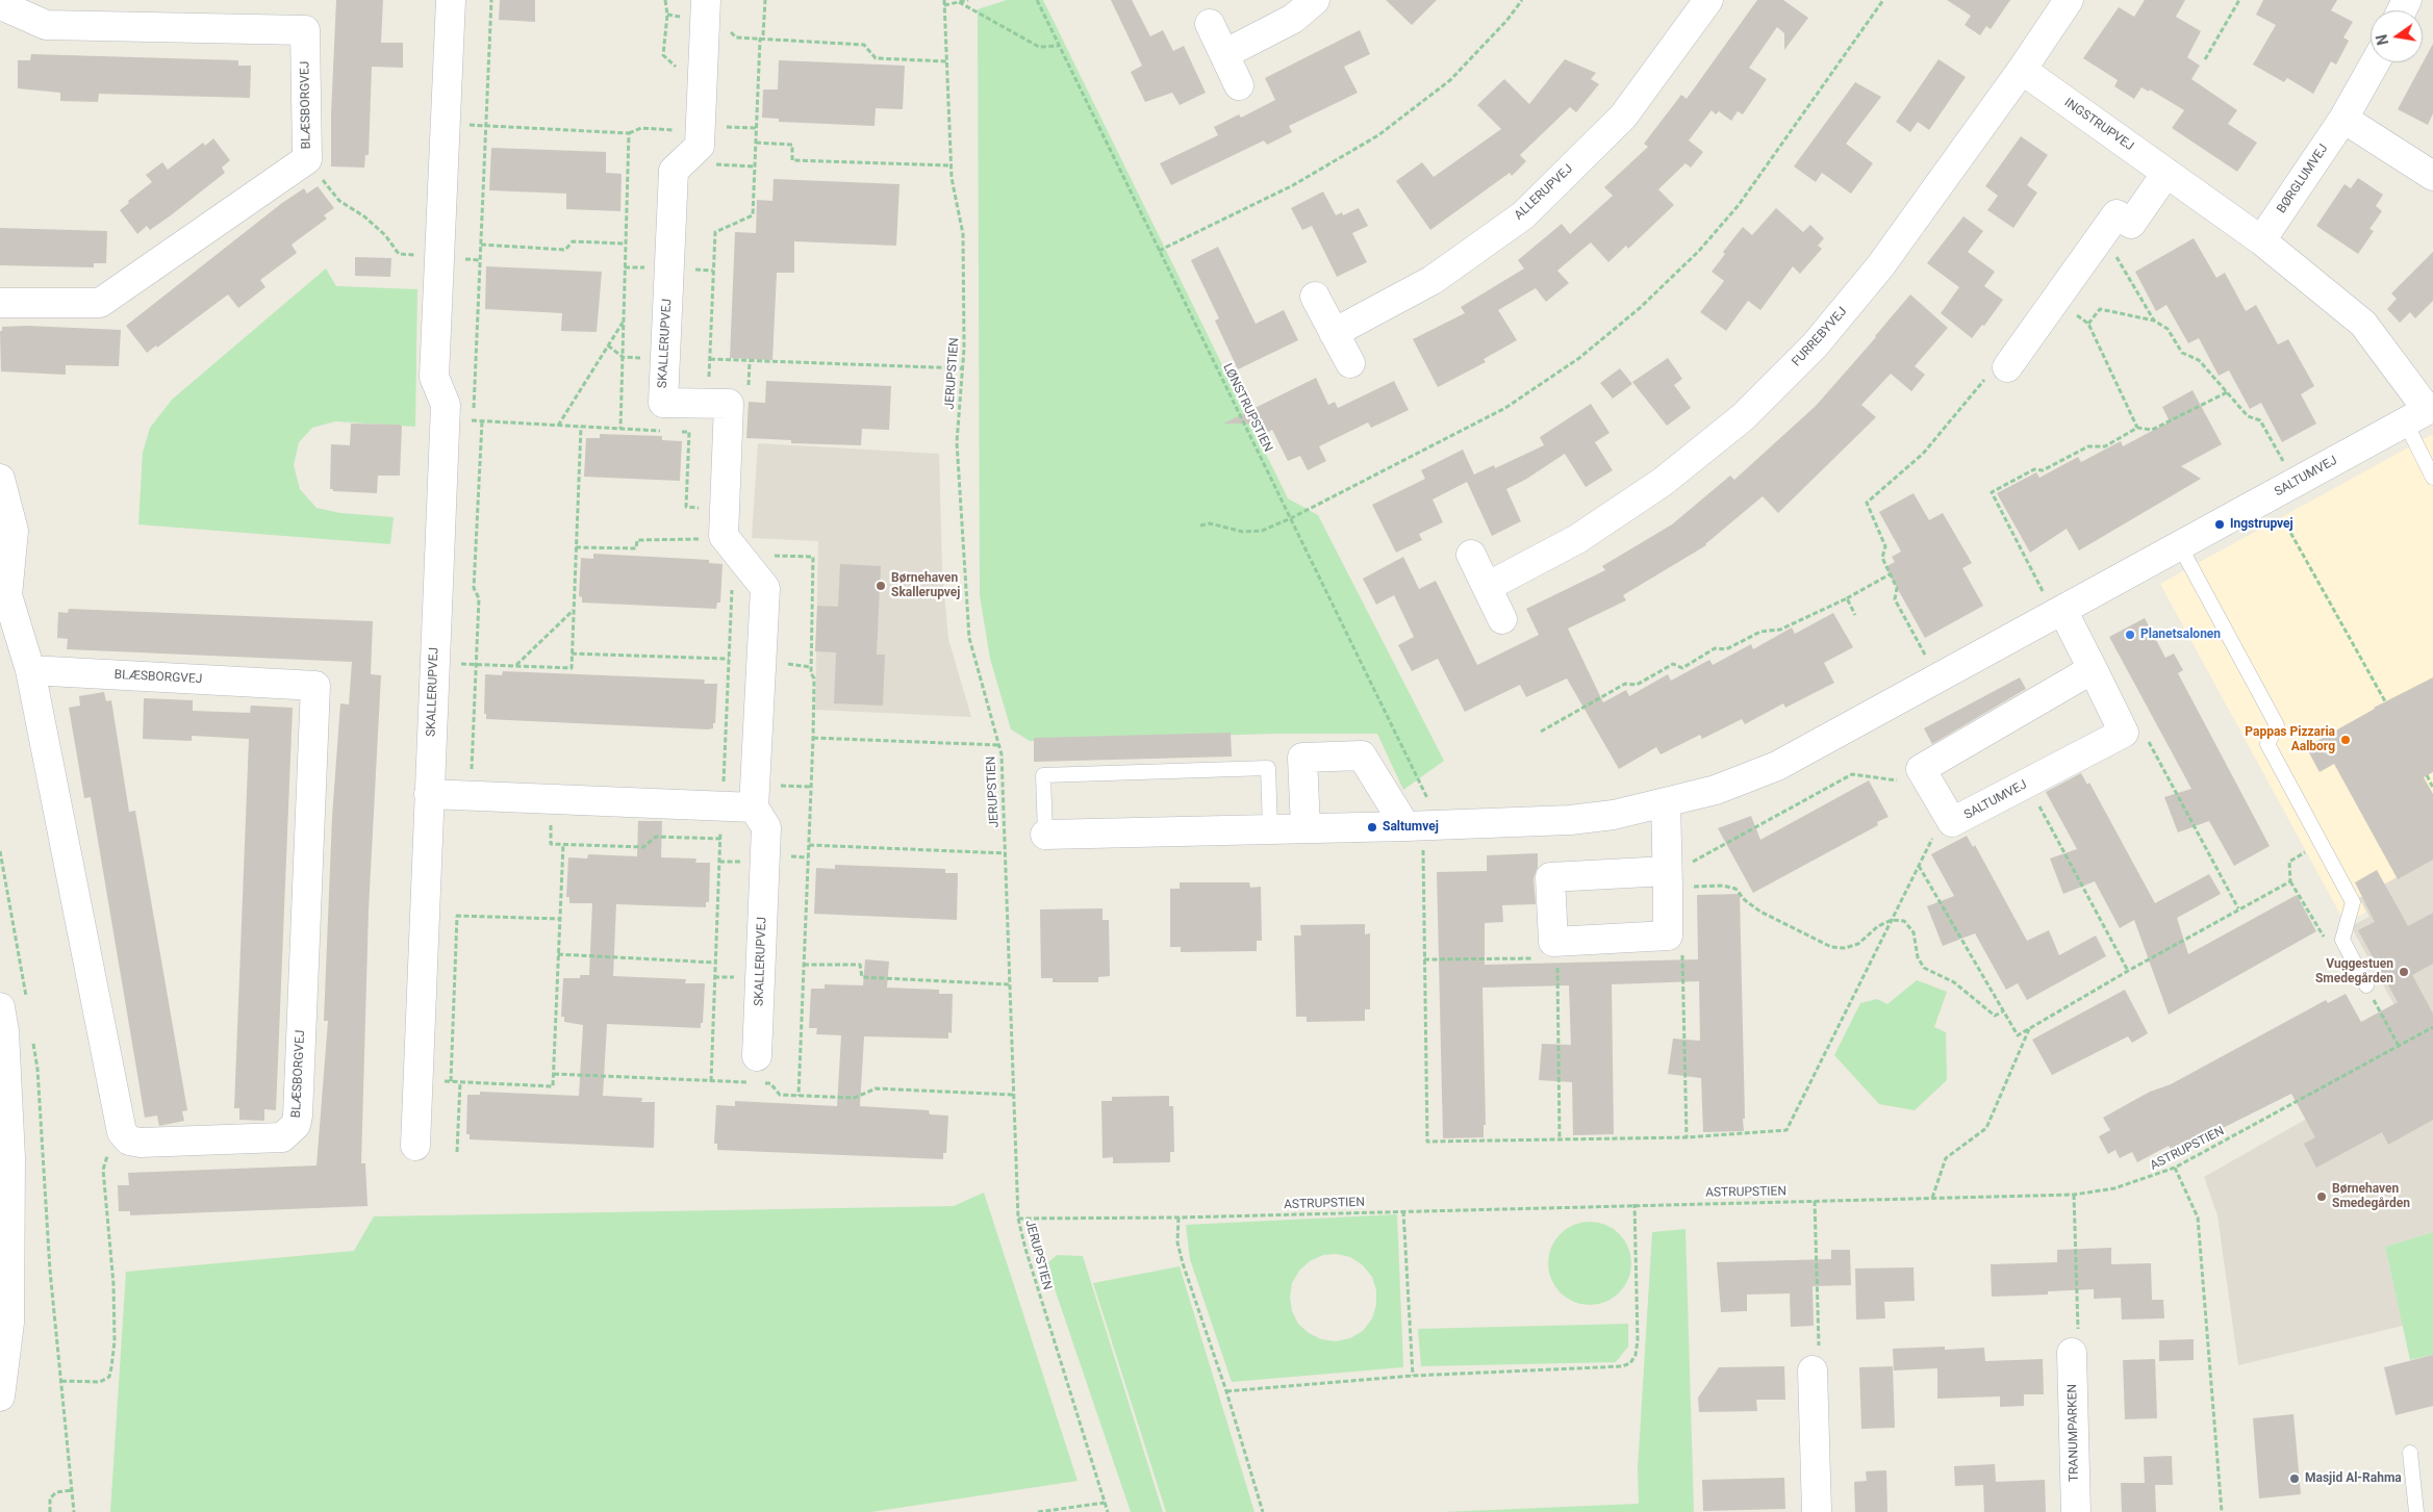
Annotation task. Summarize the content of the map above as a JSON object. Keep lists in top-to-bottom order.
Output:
{
  "streets": {
    "street": [
      "BLÆSBORGVEJ",
      "INGSTRUPVEJ",
      "BØRGLUMVEJ",
      "ALLERUPVEJ",
      "FURREBYVEJ",
      "SKALLERUPVEJ",
      "SALTUMVEJ",
      "TRANUMPARKEN"
    ],
    "path": ["JERUPSTIEN", "LØNSTRUPSTIEN", "ASTRUPSTIEN"]
  },
  "crossings": [
    ["INGSTRUPVEJ", "BØRGLUMVEJ"],
    ["INGSTRUPVEJ", "FURREBYVEJ"],
    ["INGSTRUPVEJ", "SALTUMVEJ"],
    ["JERUPSTIEN", "ASTRUPSTIEN"],
    ["LØNSTRUPSTIEN", "SALTUMVEJ"]
  ],
  "places": [
    "Ingstrupvej",
    "Børnehaven Skallerupvej",
    "Planetsalonen",
    "Pappas Pizzaria Aalborg",
    "Saltumvej",
    "Vuggestuen Smedegården",
    "Børnehaven Smedegården",
    "Masjid Al-Rahma"
  ],
  "north": "left"
}
